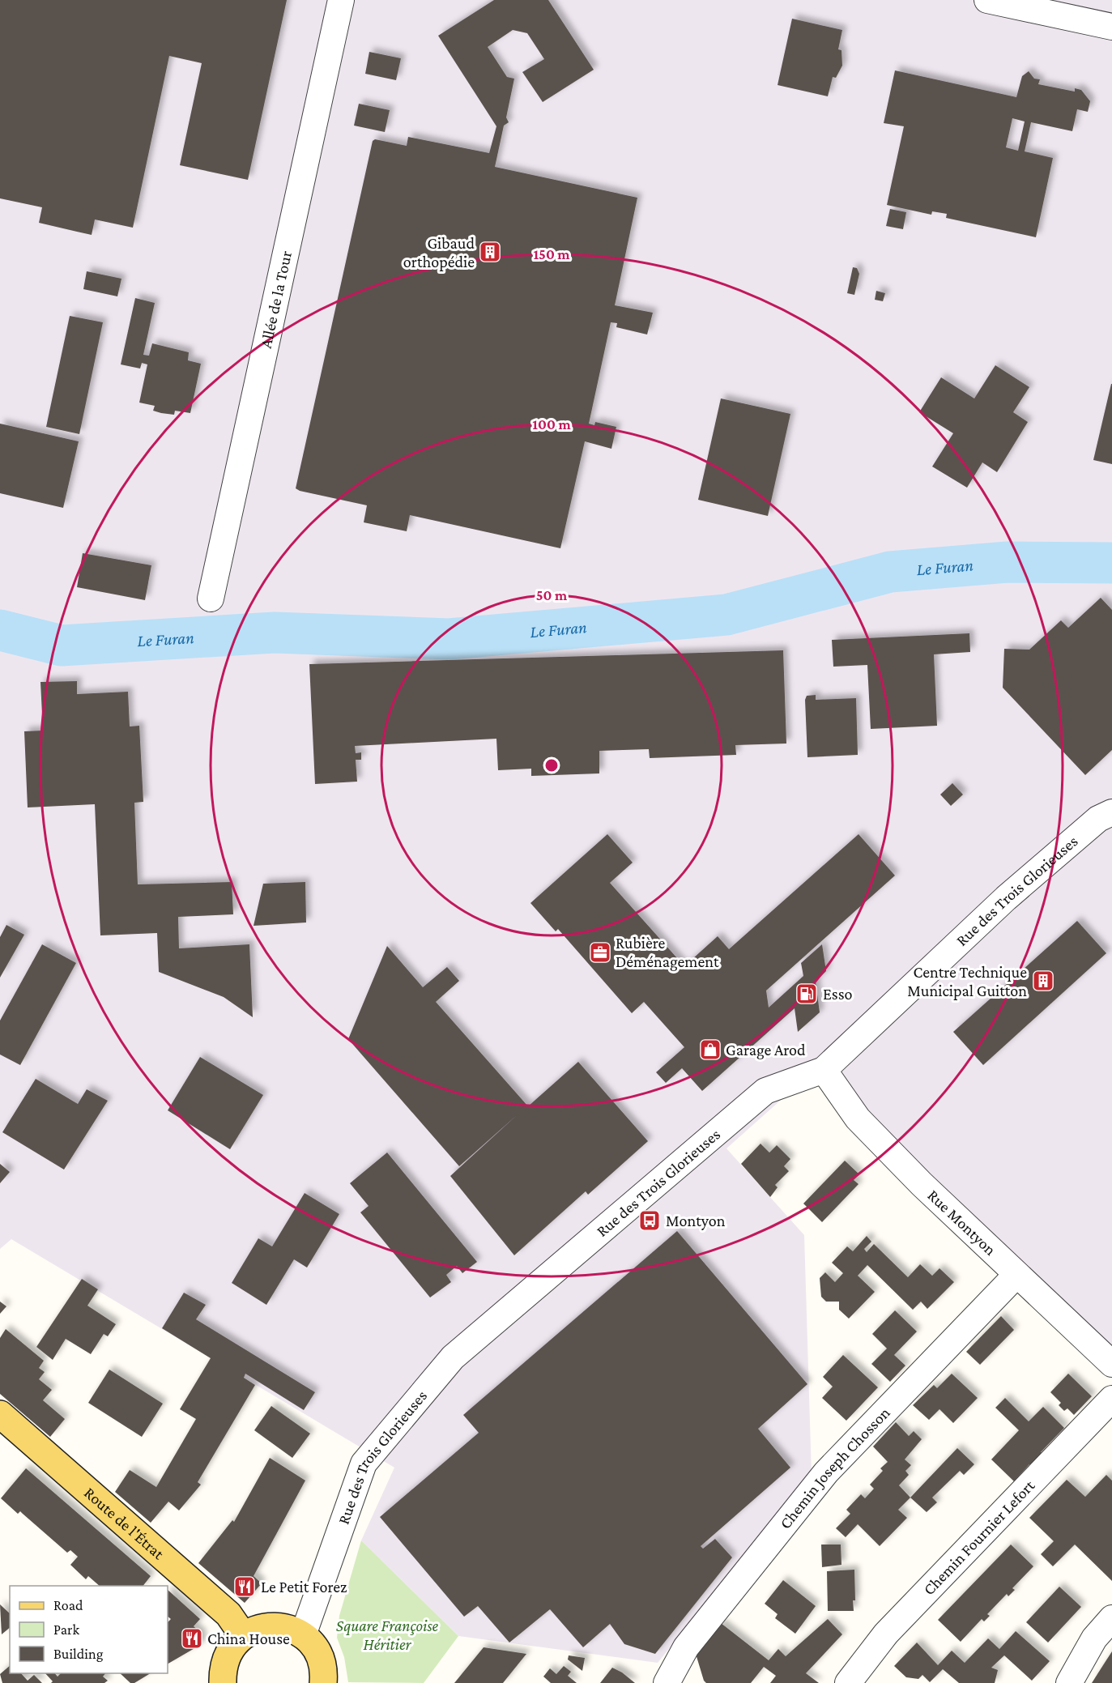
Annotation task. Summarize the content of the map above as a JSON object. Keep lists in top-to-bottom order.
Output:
{
  "streets": {
    "main road": ["Route de l'Étrat"],
    "street": [
      "Allée de la Tour",
      "Rue des Trois Glorieuses",
      "Rue Montyon",
      "Chemin Joseph Chosson",
      "Chemin Fournier Lefort"
    ]
  },
  "crossings": [
    ["Rue des Trois Glorieuses", "Rue Montyon"],
    ["Rue Montyon", "Chemin Joseph Chosson"]
  ],
  "water": ["Le Furan"],
  "parks": ["Square Françoise Héritier"],
  "places": {
    "building": ["Gibaud orthopédie", "Centre Technique Municipal Guitton"],
    "office": ["Rubière Déménagement"],
    "fuel station": ["Esso"],
    "shop": ["Garage Arod"],
    "bus stop": ["Montyon"],
    "restaurant": ["Le Petit Forez", "China House"]
  },
  "legend": ["Road", "Park", "Building"],
  "rings": ["150 m", "100 m", "50 m"]
}
